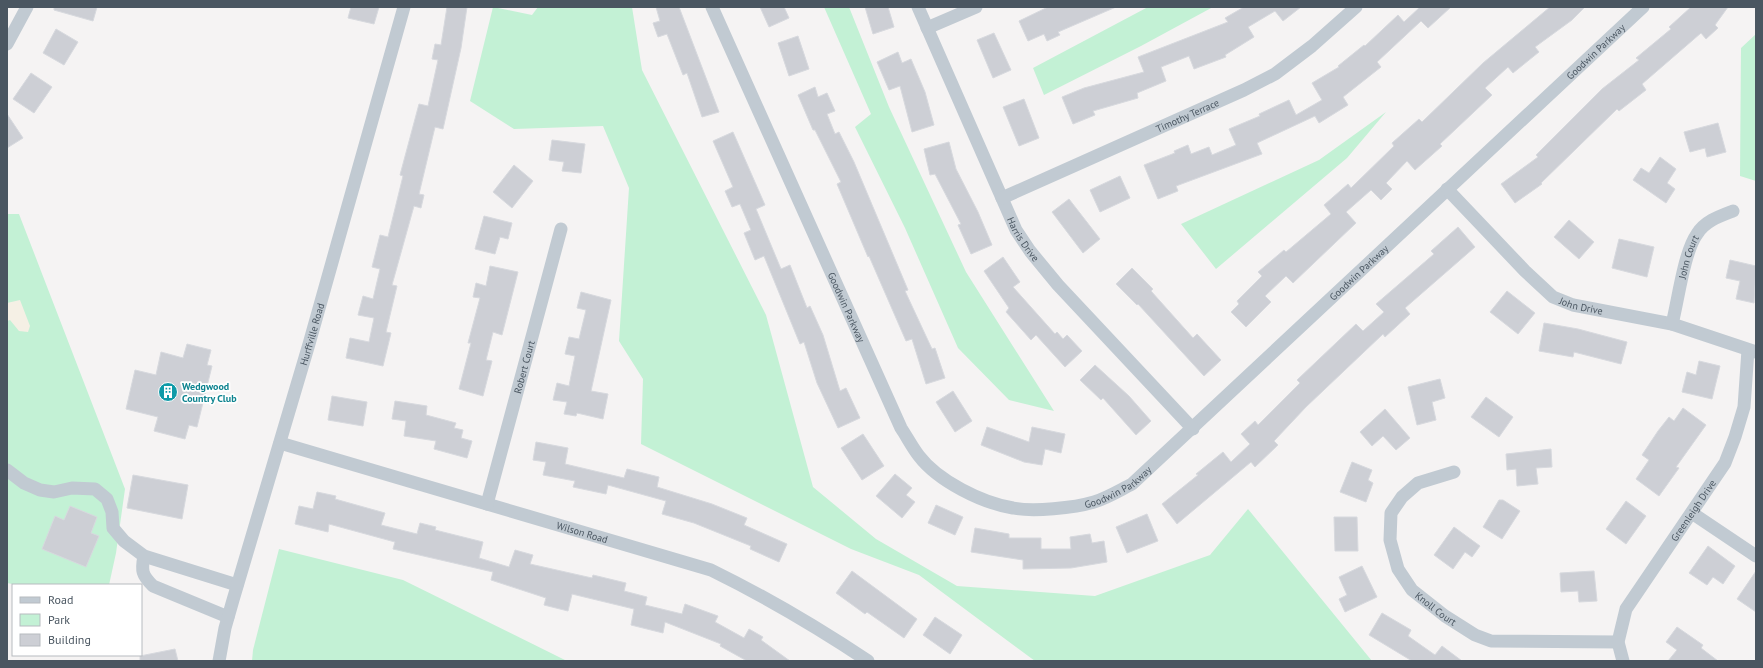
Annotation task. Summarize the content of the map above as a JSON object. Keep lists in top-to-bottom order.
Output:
{
  "streets": {
    "street": [
      "Goodwin Parkway",
      "Timothy Terrace",
      "Harris Drive",
      "John Court",
      "John Drive",
      "Hurffville Road",
      "Robert Court",
      "Greenleigh Drive",
      "Wilson Road",
      "Knoll Court"
    ]
  },
  "crossings": [
    ["Goodwin Parkway", "Harris Drive"],
    ["Goodwin Parkway", "John Drive"],
    ["Timothy Terrace", "Harris Drive"],
    ["John Court", "John Drive"],
    ["John Drive", "Greenleigh Drive"],
    ["Hurffville Road", "Wilson Road"],
    ["Robert Court", "Wilson Road"],
    ["Greenleigh Drive", "Knoll Court"]
  ],
  "places": {
    "building": ["Wedgwood Country Club"]
  },
  "legend": ["Road", "Park", "Building"]
}
